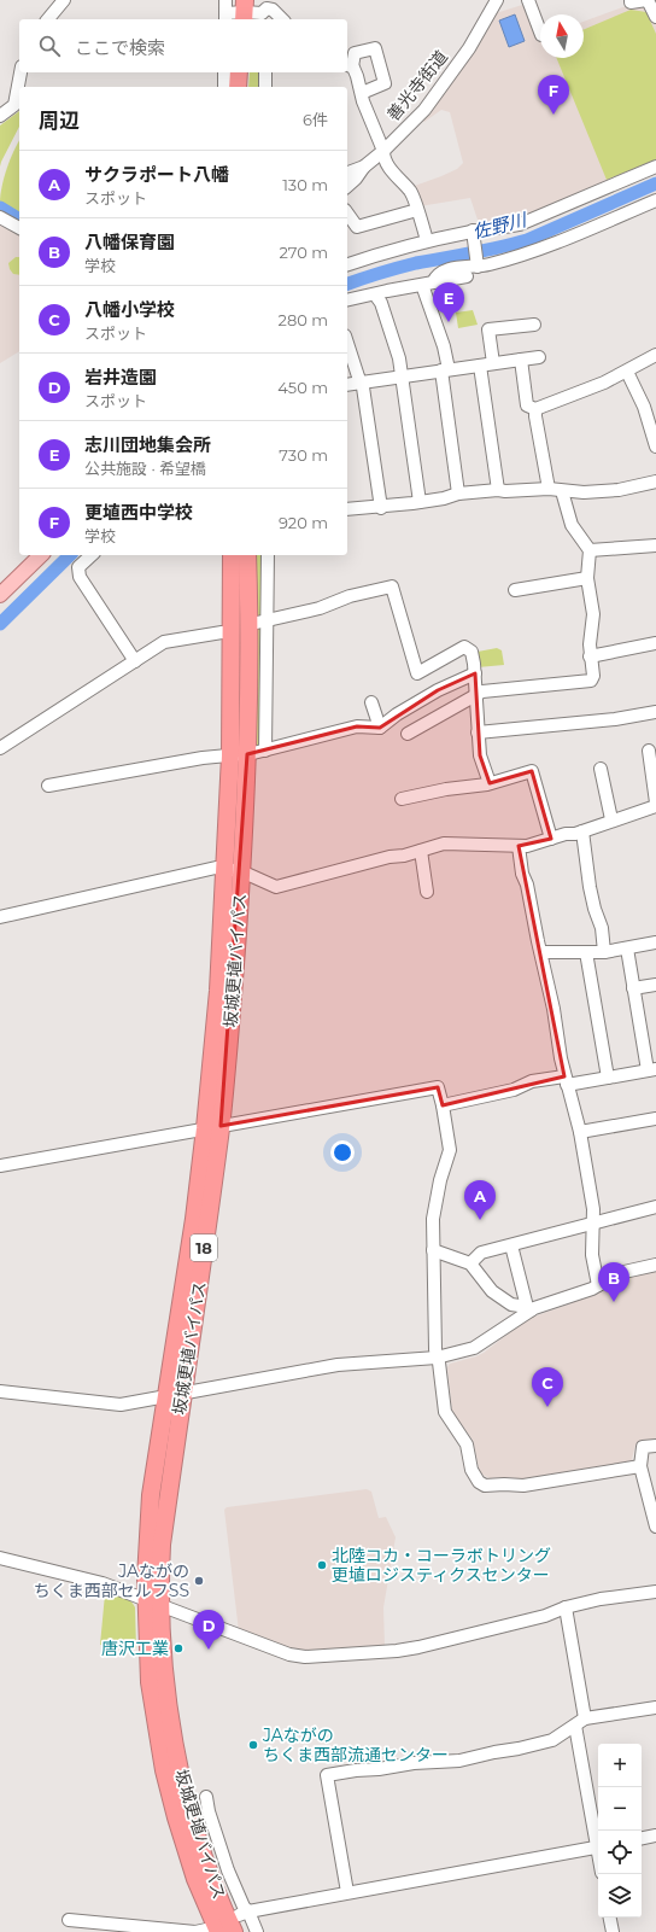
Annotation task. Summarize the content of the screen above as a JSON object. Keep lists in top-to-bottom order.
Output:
{
  "streets": {
    "highway": ["坂城更埴バイパス", "18"],
    "street": ["善光寺街道"]
  },
  "water": ["佐野川"],
  "places": [
    "北陸コカ・コーラボトリング 更埴ロジスティクスセンター",
    "JAながの ちくま西部セルフSS",
    "唐沢工業",
    "JAながの ちくま西部流通センター"
  ],
  "north": "top",
  "page": {
    "search": "ここで検索",
    "pins": [
      "F",
      "E",
      "A",
      "B",
      "C",
      "D"
    ],
    "heading": ["周辺", "6件"],
    "list": [
      {
        "mark": "A",
        "name": "サクラポート八幡",
        "note": "スポット",
        "value": "130 m"
      },
      {
        "mark": "B",
        "name": "八幡保育園",
        "note": "学校",
        "value": "270 m"
      },
      {
        "mark": "C",
        "name": "八幡小学校",
        "note": "スポット",
        "value": "280 m"
      },
      {
        "mark": "D",
        "name": "岩井造園",
        "note": "スポット",
        "value": "450 m"
      },
      {
        "mark": "E",
        "name": "志川団地集会所",
        "note": "公共施設 · 希望橋",
        "value": "730 m"
      },
      {
        "mark": "F",
        "name": "更埴西中学校",
        "note": "学校",
        "value": "920 m"
      }
    ],
    "map_buttons": ["+", "−"]
  }
}
